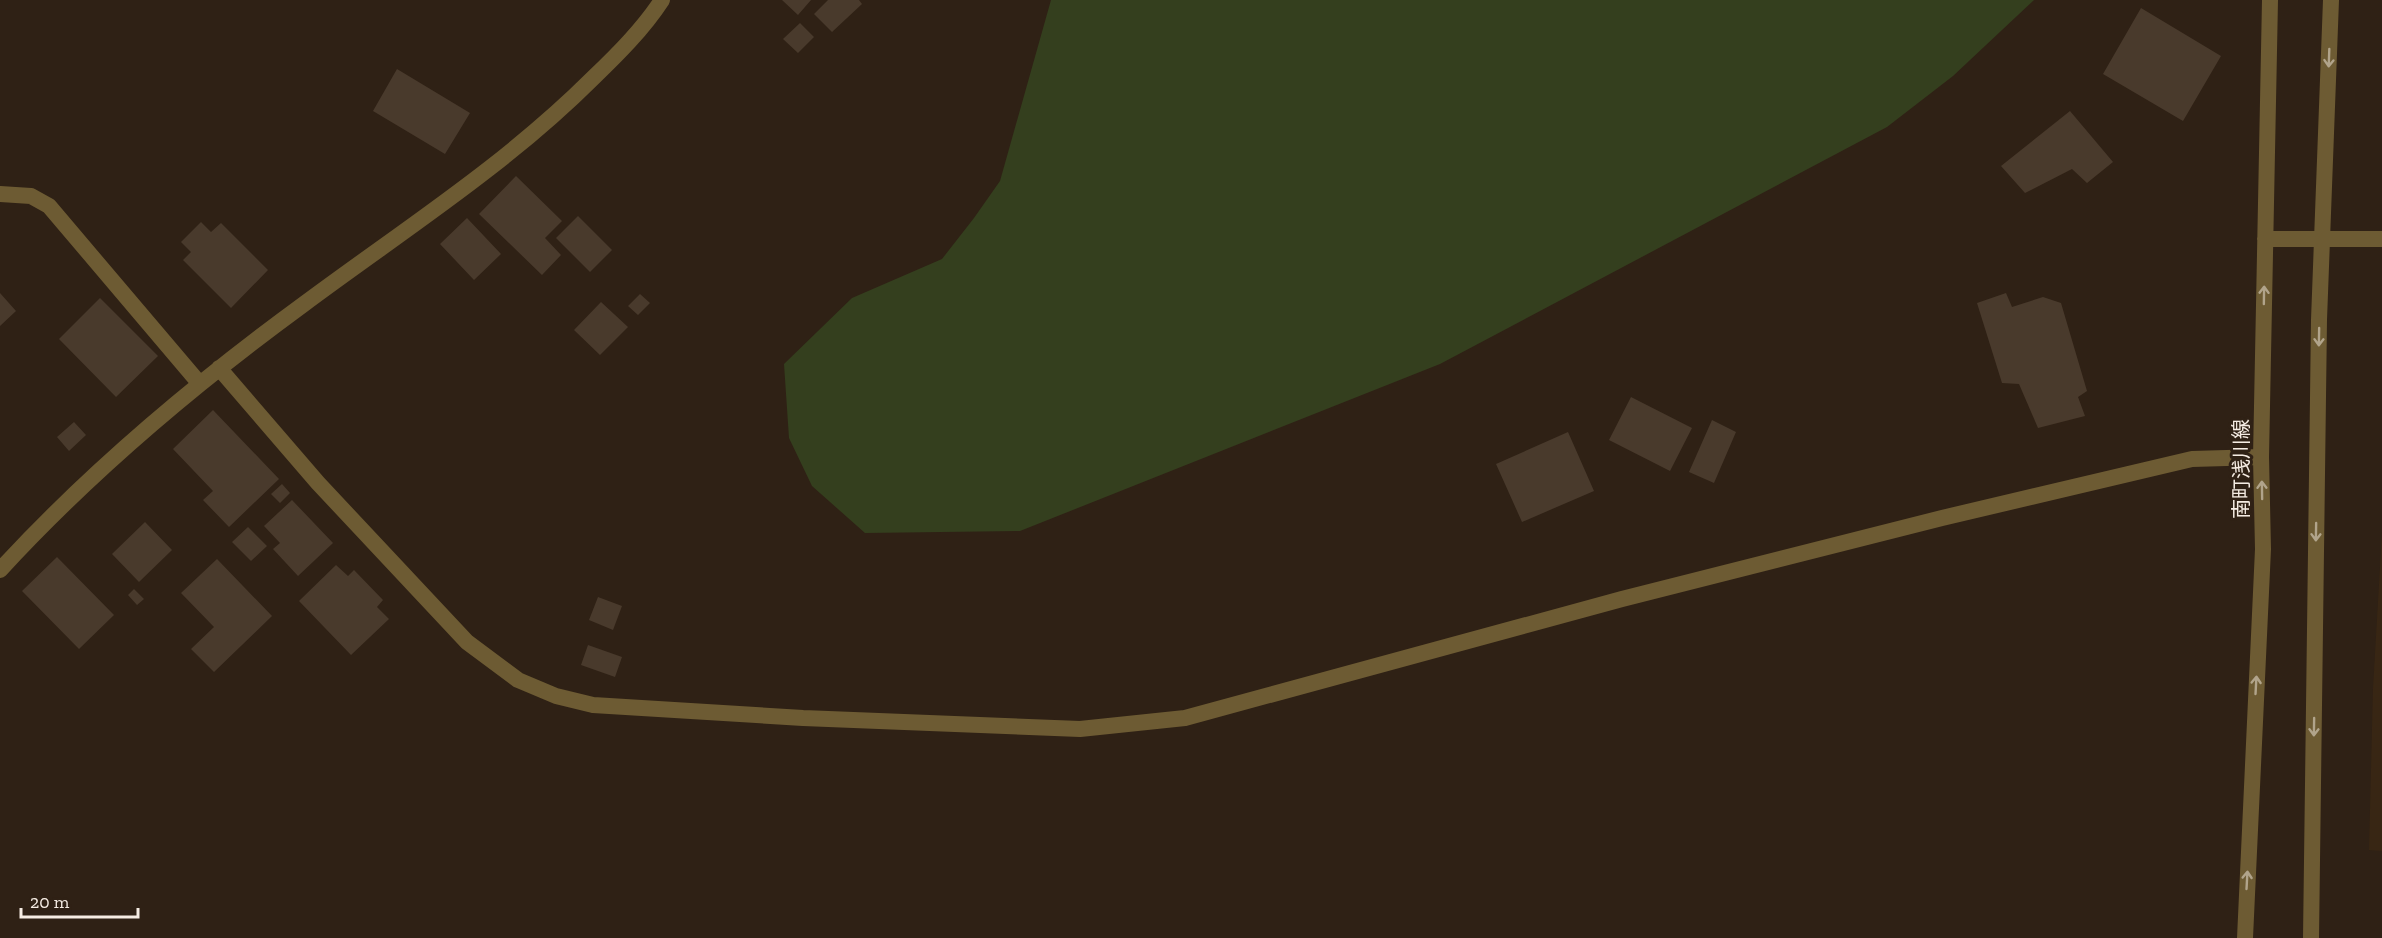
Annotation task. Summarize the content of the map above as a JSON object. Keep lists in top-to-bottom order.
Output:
{
  "streets": {
    "street": ["南町浅川線"]
  },
  "scale_bar": "20 m"
}
